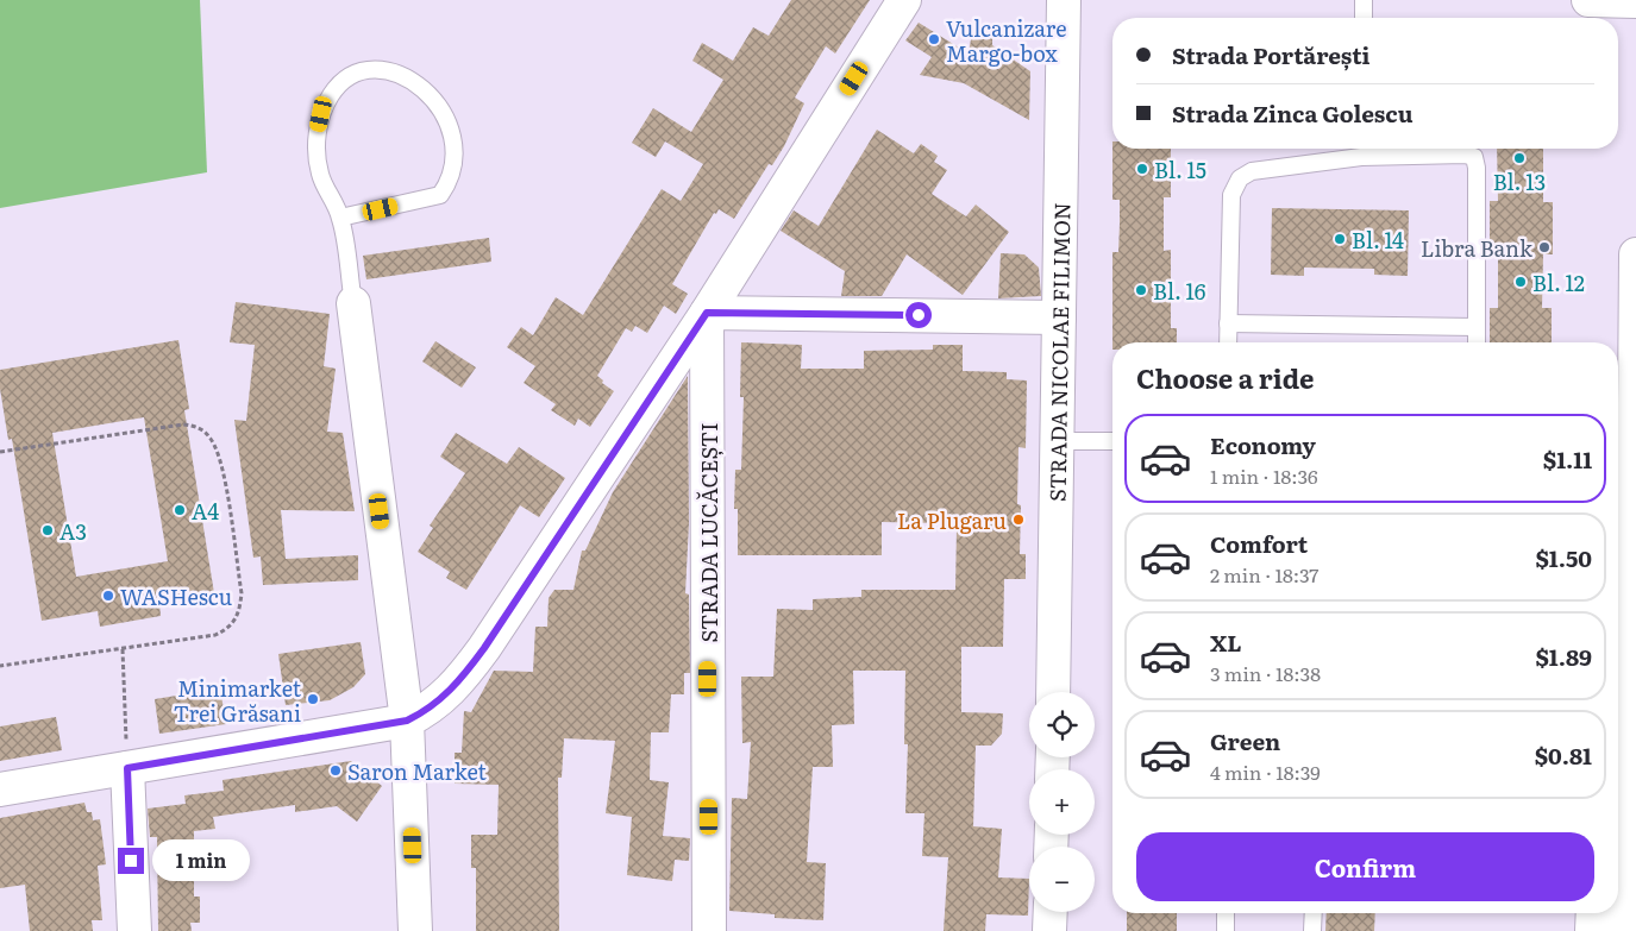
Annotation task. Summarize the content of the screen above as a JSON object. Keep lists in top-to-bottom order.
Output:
{
  "streets": {
    "street": ["STRADA NICOLAE FILIMON", "STRADA LUCĂCEȘTI"]
  },
  "places": [
    "Vulcanizare Margo-box",
    "Bl. 13",
    "Bl. 15",
    "Bl. 14",
    "Libra Bank",
    "Bl. 12",
    "Bl. 16",
    "A4",
    "La Plugaru",
    "A3",
    "WASHescu",
    "Minimarket Trei Grăsani",
    "Saron Market"
  ],
  "page": {
    "banner": ["Strada Portărești", "Strada Zinca Golescu"],
    "heading": "Choose a ride",
    "list": [
      {
        "name": "Economy",
        "note": "1 min · 18:36",
        "value": "$1.11"
      },
      {
        "name": "Comfort",
        "note": "2 min · 18:37",
        "value": "$1.50"
      },
      {
        "name": "XL",
        "note": "3 min · 18:38",
        "value": "$1.89"
      },
      {
        "name": "Green",
        "note": "4 min · 18:39",
        "value": "$0.81"
      }
    ],
    "map_buttons": ["+", "−"],
    "buttons": "Confirm",
    "bubble": "1 min"
  }
}
